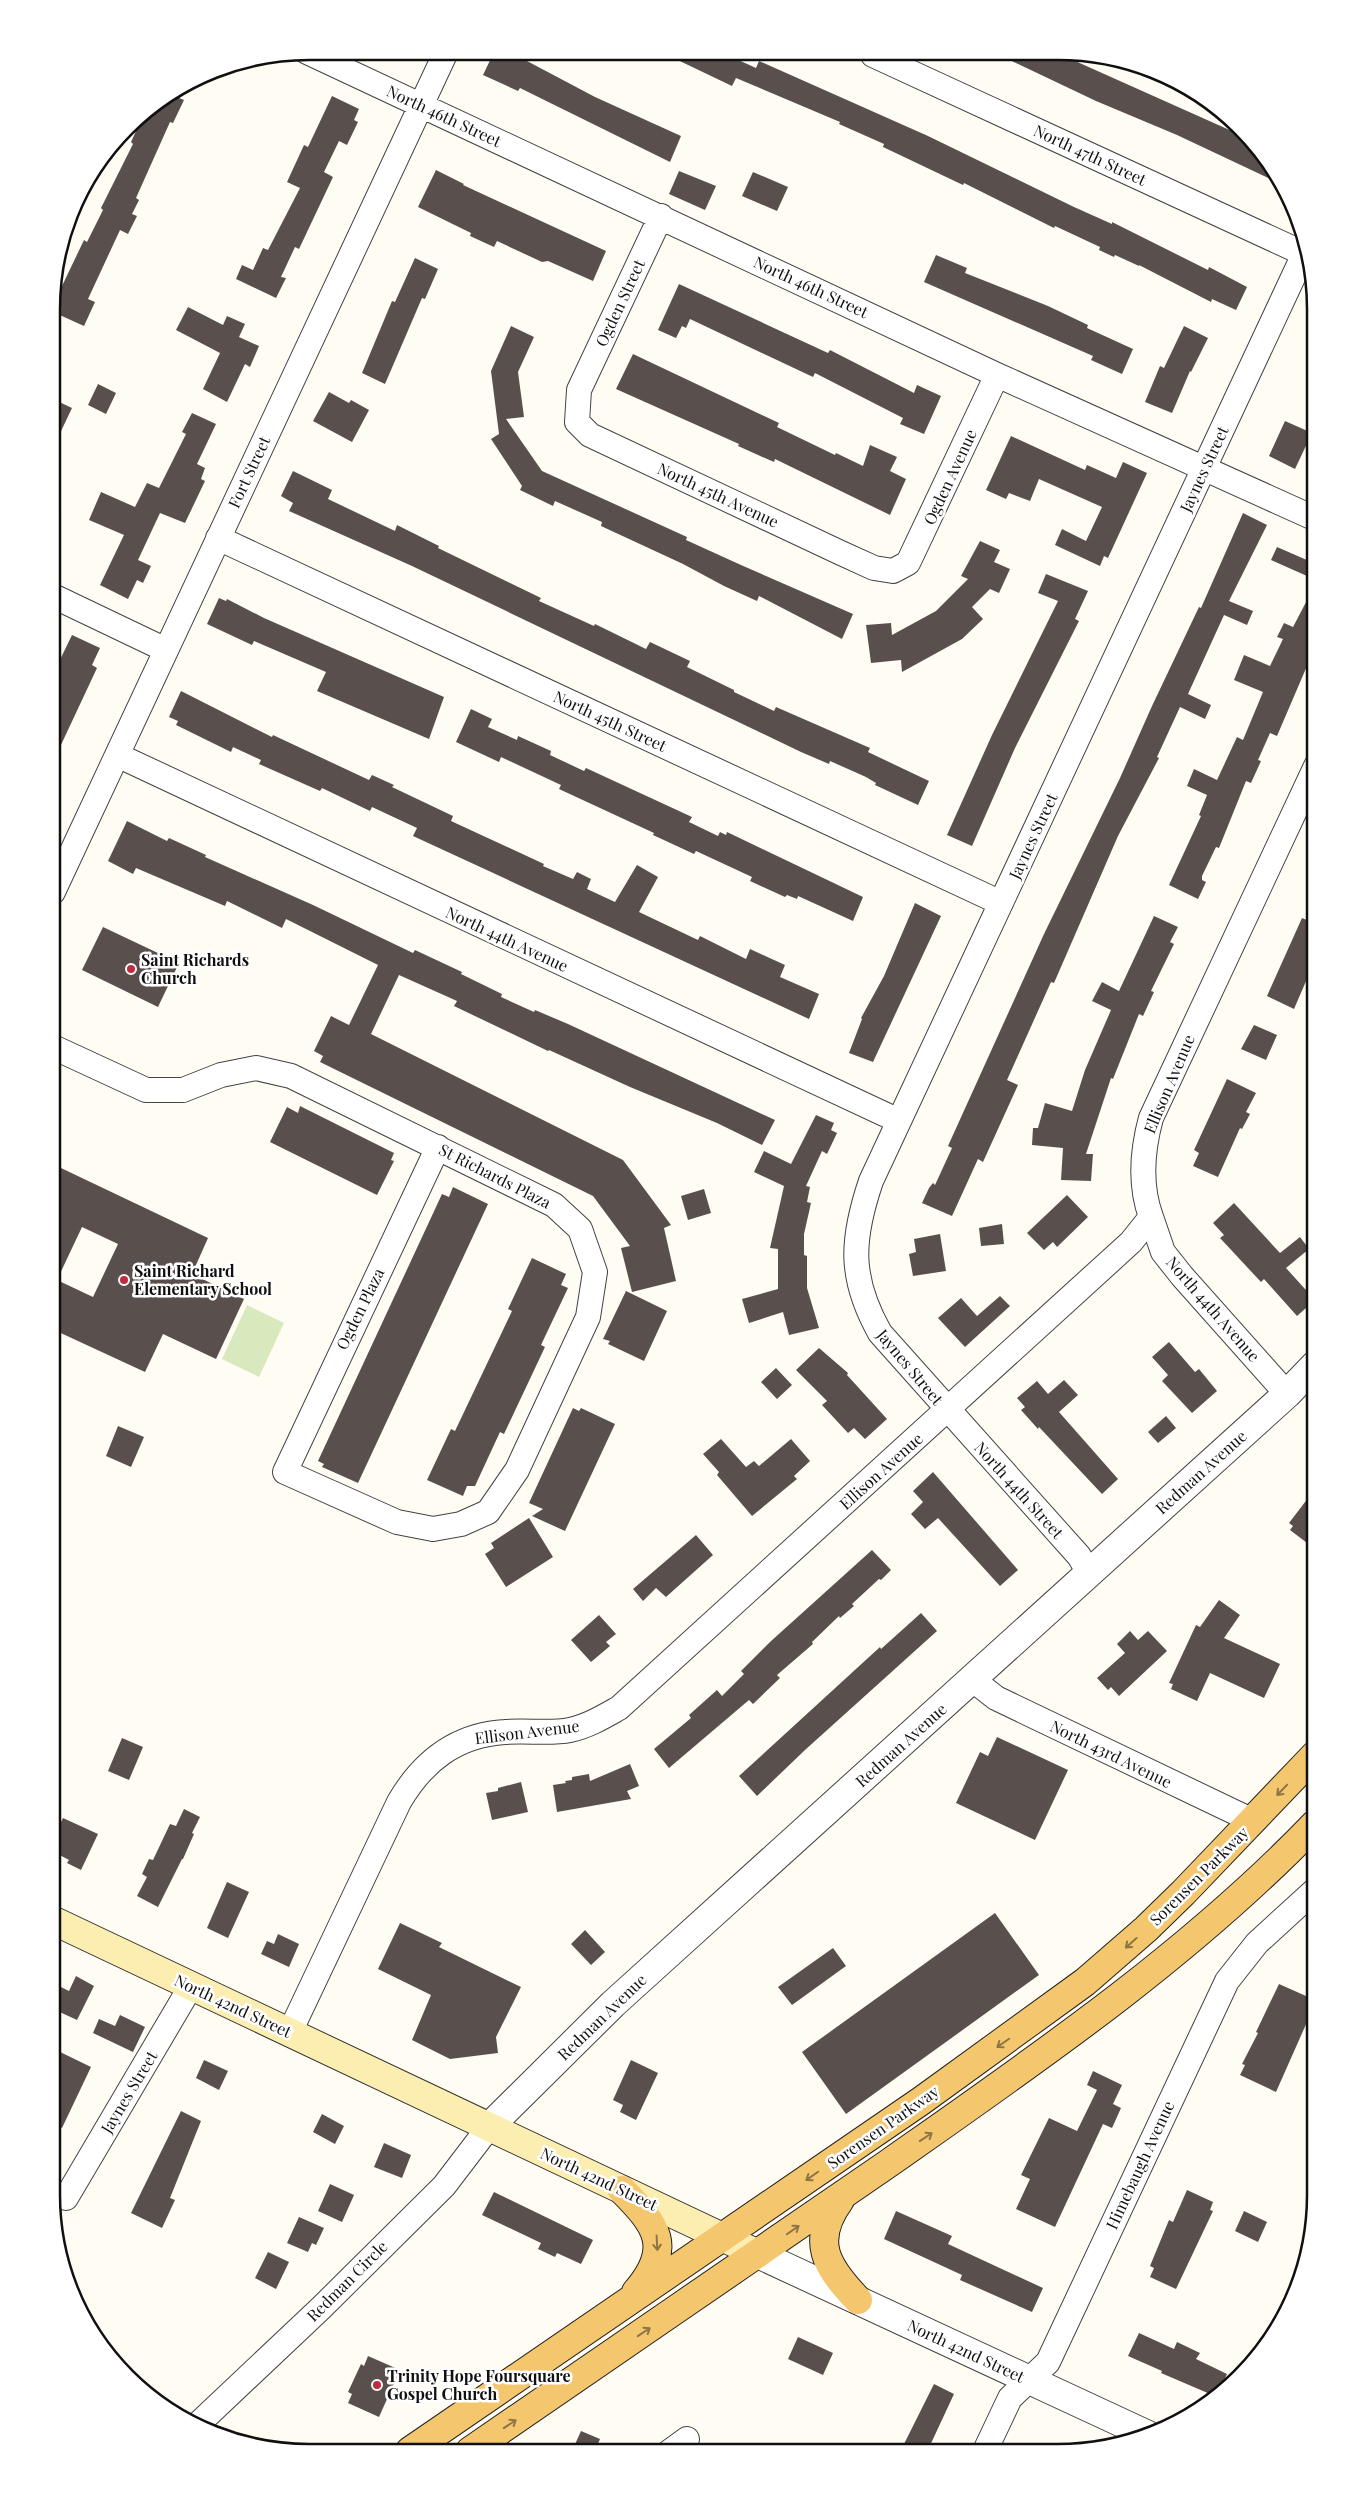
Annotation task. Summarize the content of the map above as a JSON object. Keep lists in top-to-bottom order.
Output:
{
  "streets": {
    "main road": ["Sorensen Parkway", "North 42nd Street"],
    "street": [
      "North 46th Street",
      "North 47th Street",
      "Ogden Street",
      "Jaynes Street",
      "Fort Street",
      "Ogden Avenue",
      "North 45th Avenue",
      "North 45th Street",
      "North 44th Avenue",
      "Ellison Avenue",
      "St Richards Plaza",
      "Ogden Plaza",
      "Redman Avenue",
      "North 44th Street",
      "North 43rd Avenue",
      "Himebaugh Avenue",
      "Redman Circle"
    ]
  },
  "crossings": [
    ["North 46th Street", "Ogden Street"],
    ["North 46th Street", "Jaynes Street"],
    ["North 46th Street", "Fort Street"],
    ["North 46th Street", "Ogden Avenue"],
    ["Ogden Street", "North 45th Avenue"],
    ["Jaynes Street", "North 45th Street"],
    ["Jaynes Street", "North 44th Avenue"],
    ["Jaynes Street", "Ellison Avenue"],
    ["Jaynes Street", "North 44th Street"],
    ["Jaynes Street", "North 42nd Street"],
    ["Fort Street", "North 45th Street"],
    ["Fort Street", "North 44th Avenue"],
    ["Ogden Avenue", "North 45th Avenue"],
    ["North 44th Avenue", "Ellison Avenue"],
    ["North 44th Avenue", "Redman Avenue"],
    ["Ellison Avenue", "North 44th Street"],
    ["Ellison Avenue", "North 42nd Street"],
    ["St Richards Plaza", "Ogden Plaza"],
    ["Redman Avenue", "North 44th Street"],
    ["Redman Avenue", "North 43rd Avenue"],
    ["Redman Avenue", "North 42nd Street"],
    ["Redman Avenue", "Redman Circle"],
    ["North 43rd Avenue", "Sorensen Parkway"],
    ["Sorensen Parkway", "North 42nd Street"],
    ["North 42nd Street", "Himebaugh Avenue"],
    ["North 42nd Street", "Redman Circle"]
  ],
  "places": ["Saint Richards Church", "Saint Richard Elementary School", "Trinity Hope Foursquare Gospel Church"]
}
